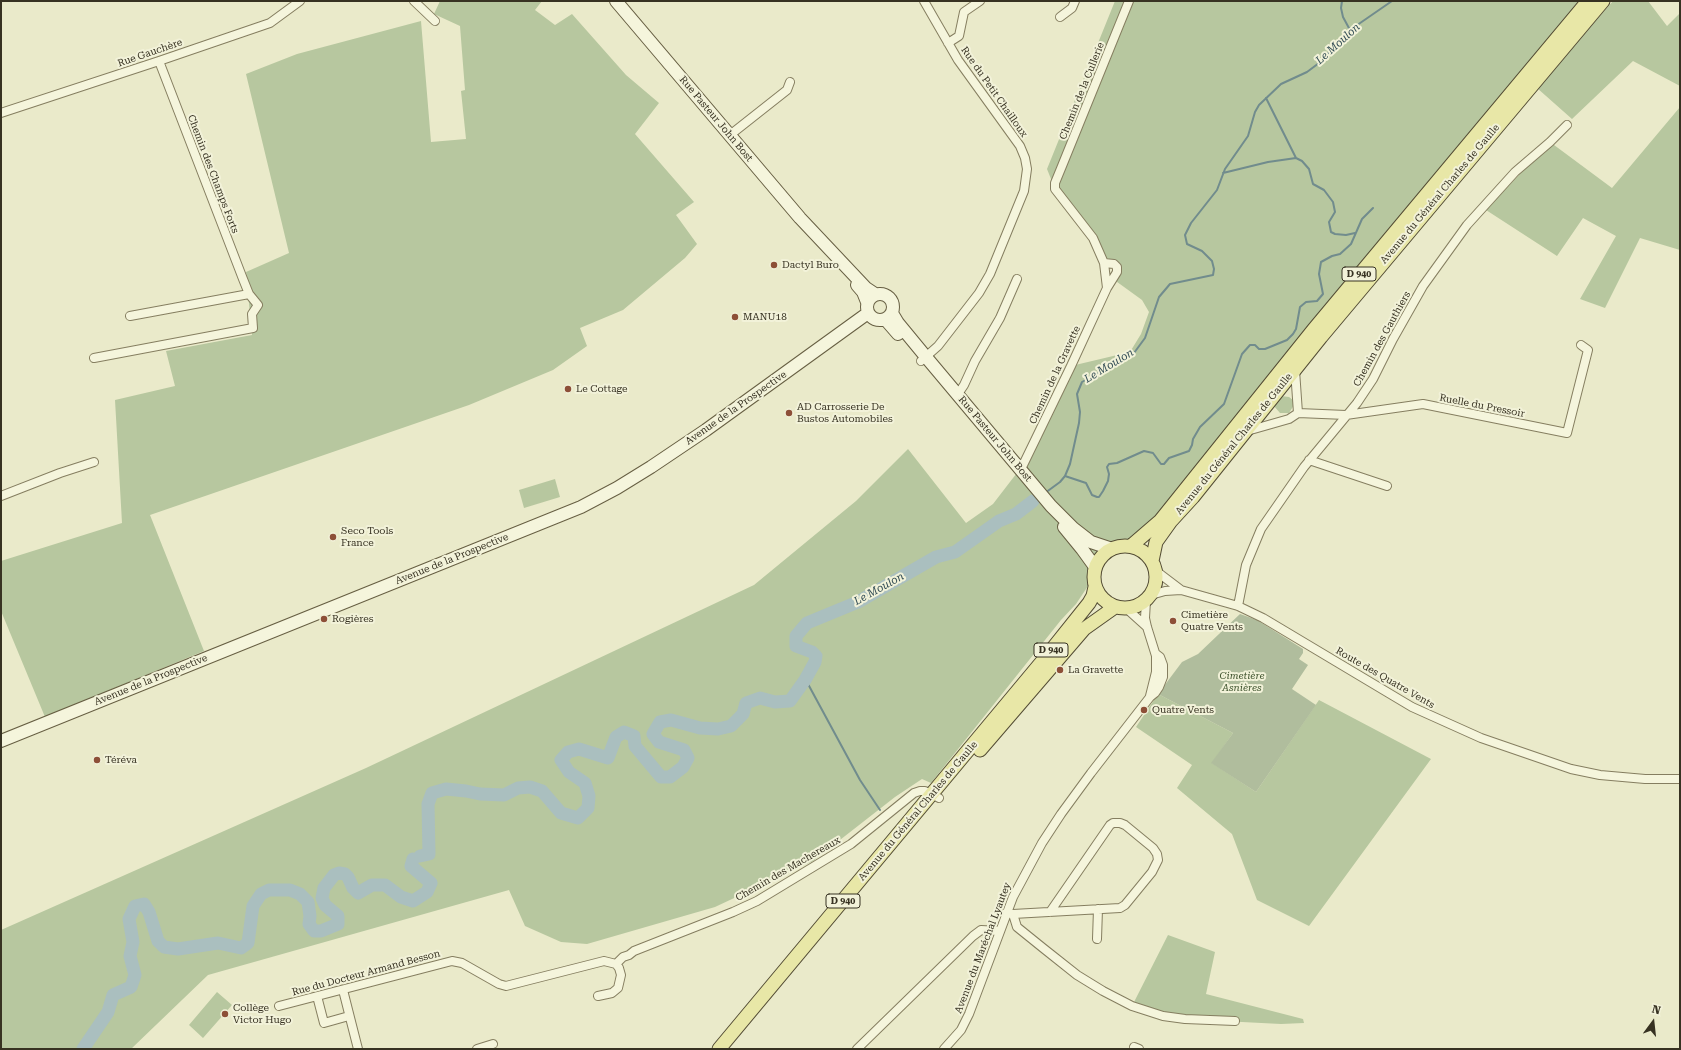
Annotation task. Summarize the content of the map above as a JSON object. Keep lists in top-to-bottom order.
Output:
{
  "streets": {
    "main road": [
      "Rue Pasteur John Bost",
      "Avenue du Général Charles de Gaulle",
      "D 940",
      "Avenue de la Prospective"
    ],
    "street": [
      "Rue Gauchère",
      "Chemin de la Cullerie",
      "Rue du Petit Chailloux",
      "Chemin des Champs Forts",
      "Chemin des Gauthiers",
      "Chemin de la Gravette",
      "Ruelle du Pressoir",
      "Route des Quatre Vents",
      "Chemin des Machereaux",
      "Avenue du Maréchal Lyautey",
      "Rue du Docteur Armand Besson"
    ]
  },
  "crossings": [
    ["Rue Gauchère", "Chemin des Champs Forts"],
    ["Chemin de la Cullerie", "Chemin de la Gravette"],
    ["Rue du Petit Chailloux", "Rue Pasteur John Bost"],
    ["Rue Pasteur John Bost", "Avenue du Général Charles de Gaulle"],
    ["Rue Pasteur John Bost", "Chemin de la Gravette"],
    ["Rue Pasteur John Bost", "Avenue de la Prospective"],
    ["Rue Pasteur John Bost", "Avenue du Maréchal Lyautey"],
    ["Avenue du Général Charles de Gaulle", "Chemin des Machereaux"],
    ["Avenue du Général Charles de Gaulle", "Avenue du Maréchal Lyautey"],
    ["Chemin des Gauthiers", "Ruelle du Pressoir"],
    ["Chemin des Gauthiers", "Route des Quatre Vents"],
    ["Chemin des Machereaux", "Rue du Docteur Armand Besson"]
  ],
  "water": ["Le Moulon"],
  "parks": ["Cimetière Asnières"],
  "places": [
    "Dactyl Buro",
    "MANU18",
    "Le Cottage",
    "AD Carrosserie De Bustos Automobiles",
    "Seco Tools France",
    "Rogières",
    "Cimetière Quatre Vents",
    "La Gravette",
    "Quatre Vents",
    "Téréva",
    "Collège Victor Hugo"
  ],
  "north": "top"
}
